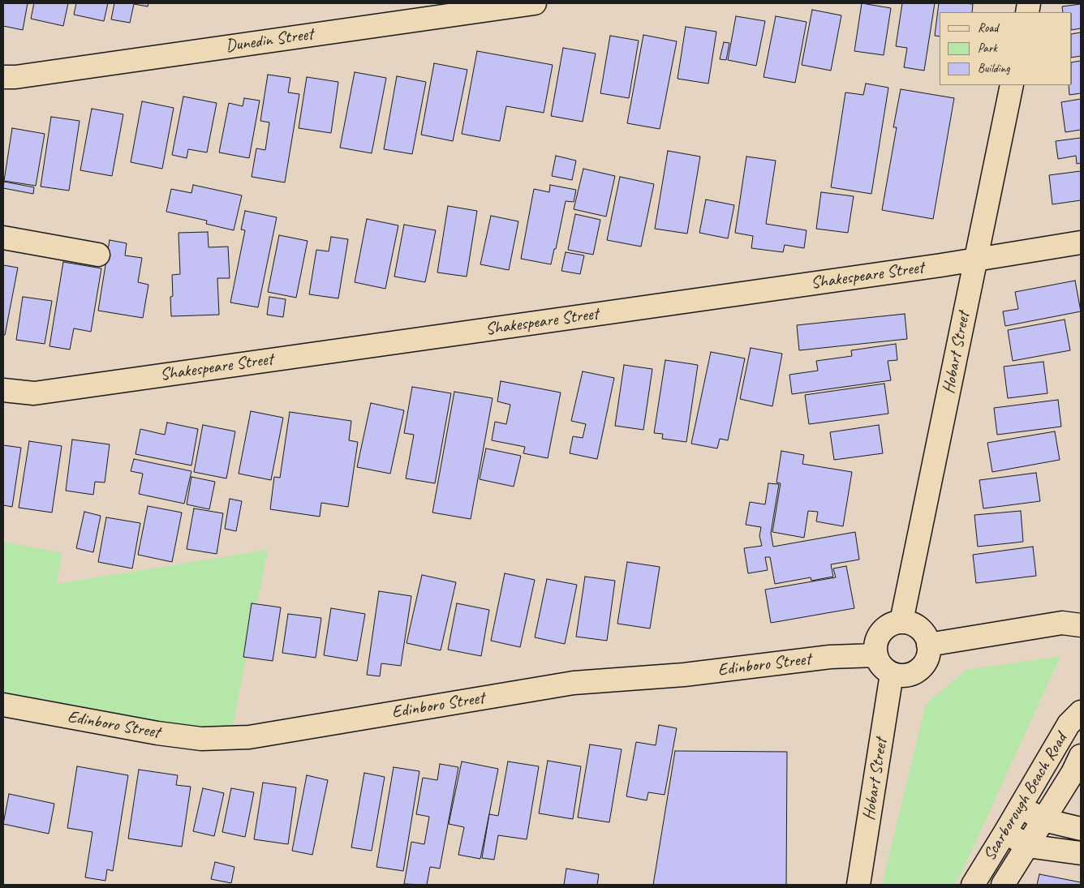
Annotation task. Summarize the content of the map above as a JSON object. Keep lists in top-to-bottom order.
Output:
{
  "streets": {
    "street": [
      "Dunedin Street",
      "Shakespeare Street",
      "Hobart Street",
      "Edinboro Street",
      "Scarborough Beach Road"
    ]
  },
  "crossings": [
    ["Shakespeare Street", "Hobart Street"],
    ["Hobart Street", "Edinboro Street"]
  ],
  "legend": ["Road", "Park", "Building"]
}
